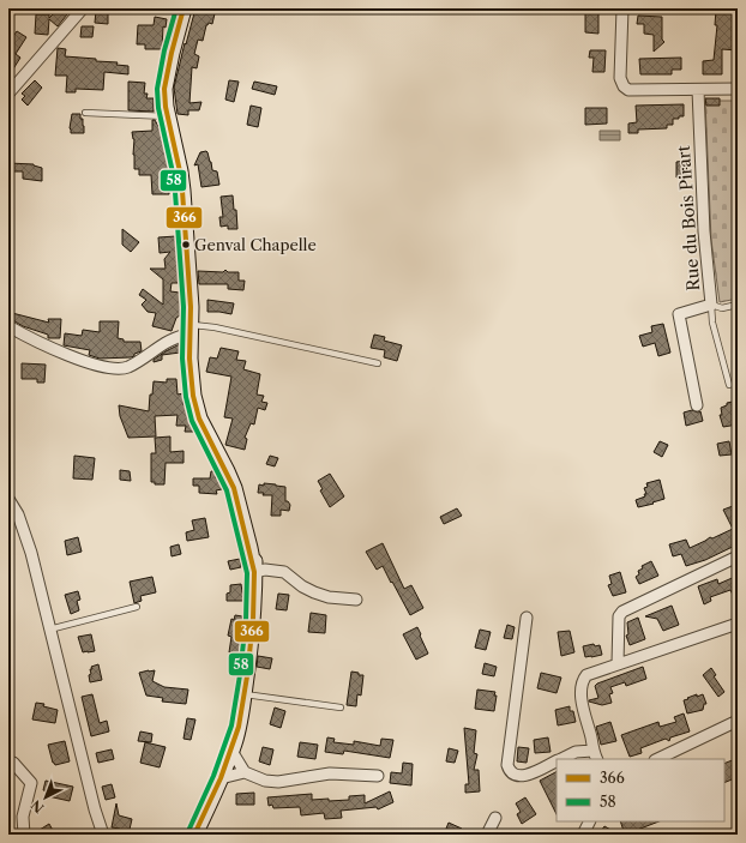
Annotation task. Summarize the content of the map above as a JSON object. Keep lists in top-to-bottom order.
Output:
{
  "streets": {
    "street": ["Rue du Bois Pirart"]
  },
  "places": ["Genval Chapelle"],
  "lines": ["transit line 366", "transit line 58"],
  "legend": ["366", "58"],
  "north": "bottom left"
}
